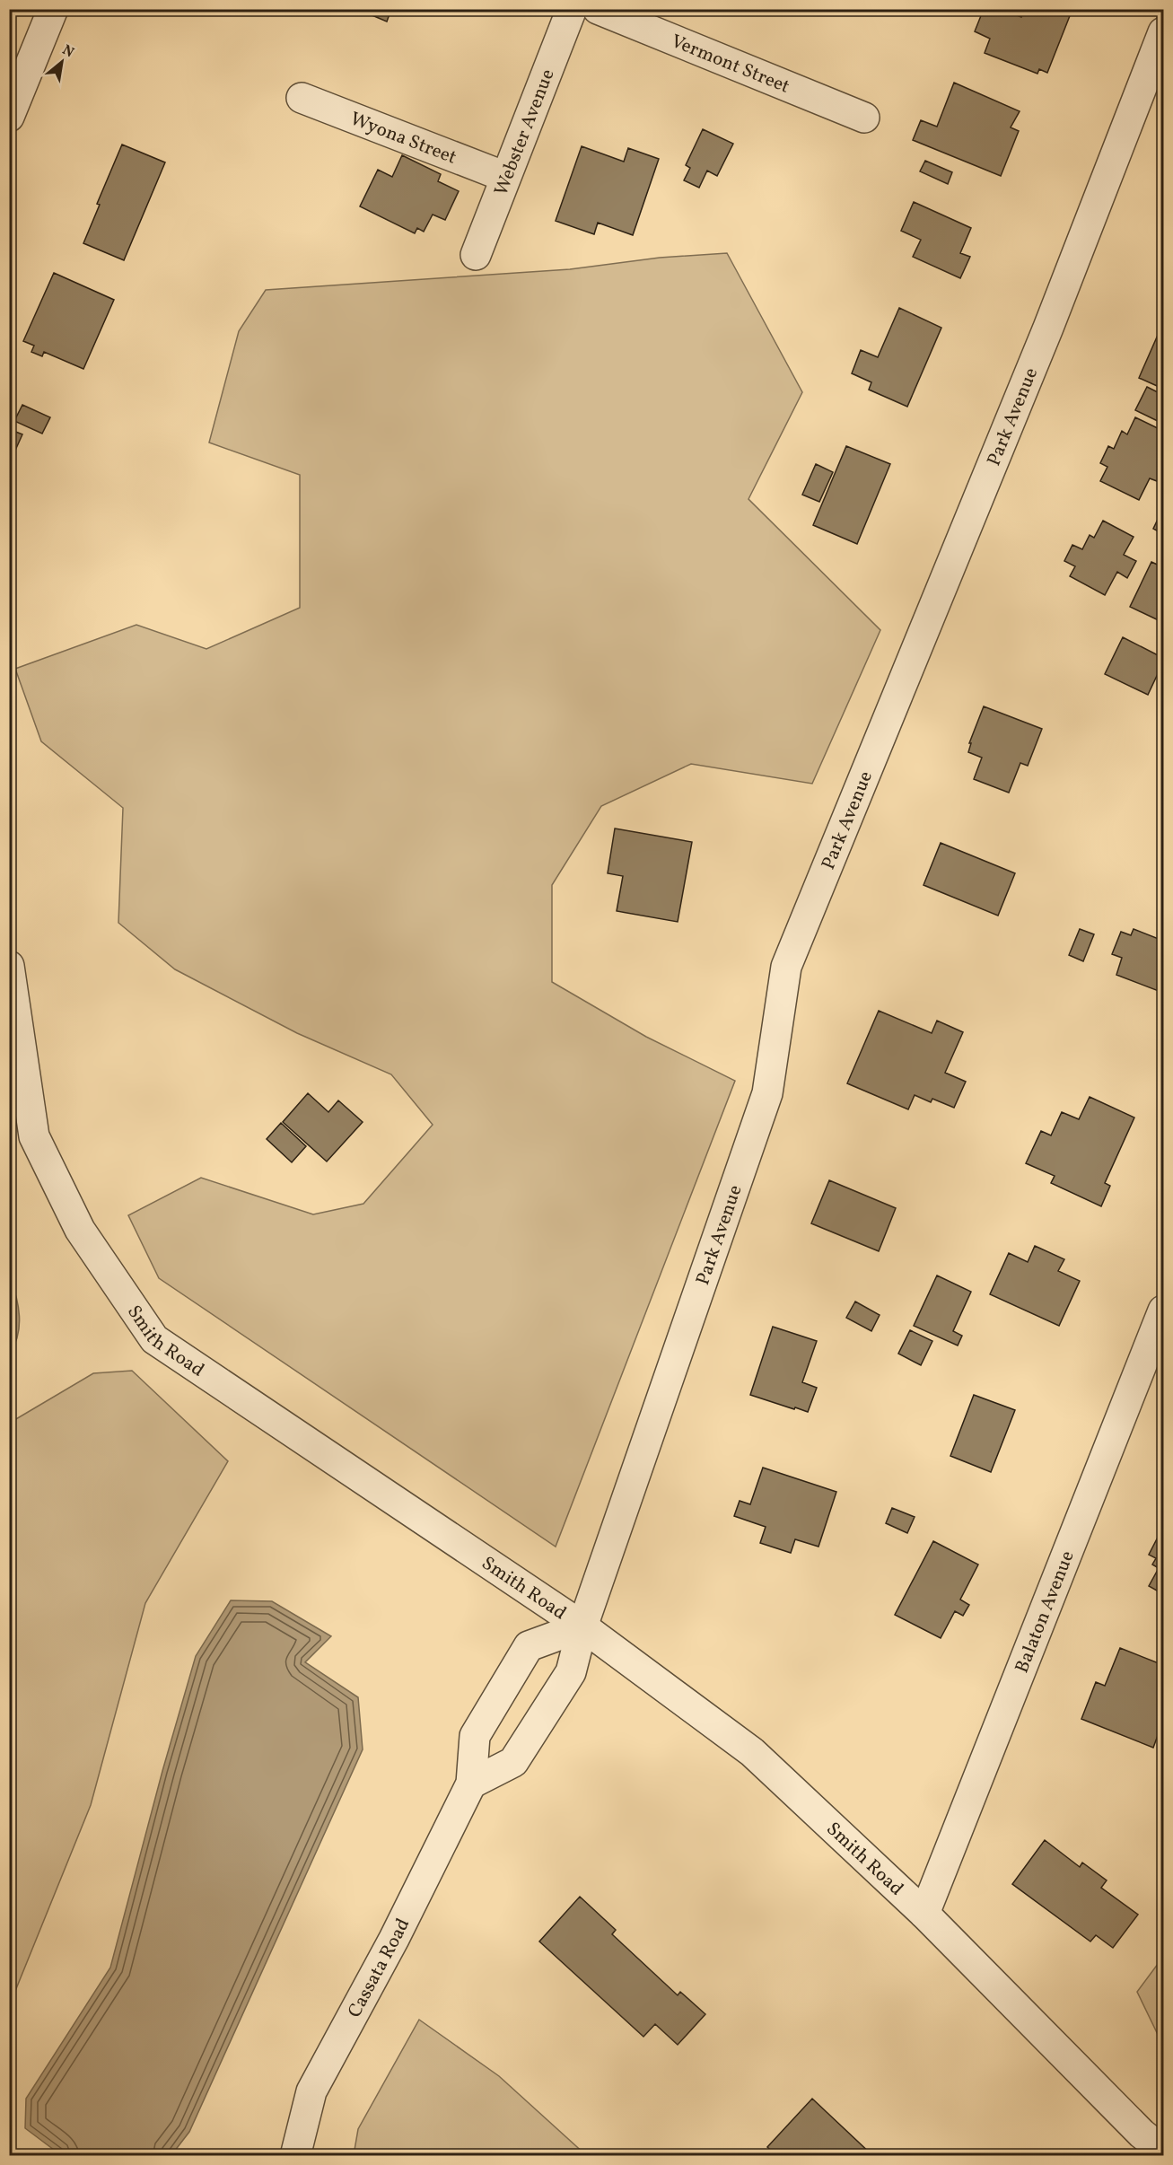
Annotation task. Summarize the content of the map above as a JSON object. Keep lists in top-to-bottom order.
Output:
{
  "streets": {
    "street": [
      "Vermont Street",
      "Webster Avenue",
      "Wyona Street",
      "Park Avenue",
      "Smith Road",
      "Balaton Avenue",
      "Cassata Road"
    ]
  },
  "crossings": [
    ["Webster Avenue", "Wyona Street"],
    ["Park Avenue", "Smith Road"],
    ["Park Avenue", "Cassata Road"],
    ["Smith Road", "Balaton Avenue"],
    ["Smith Road", "Cassata Road"]
  ],
  "north": "top right"
}
